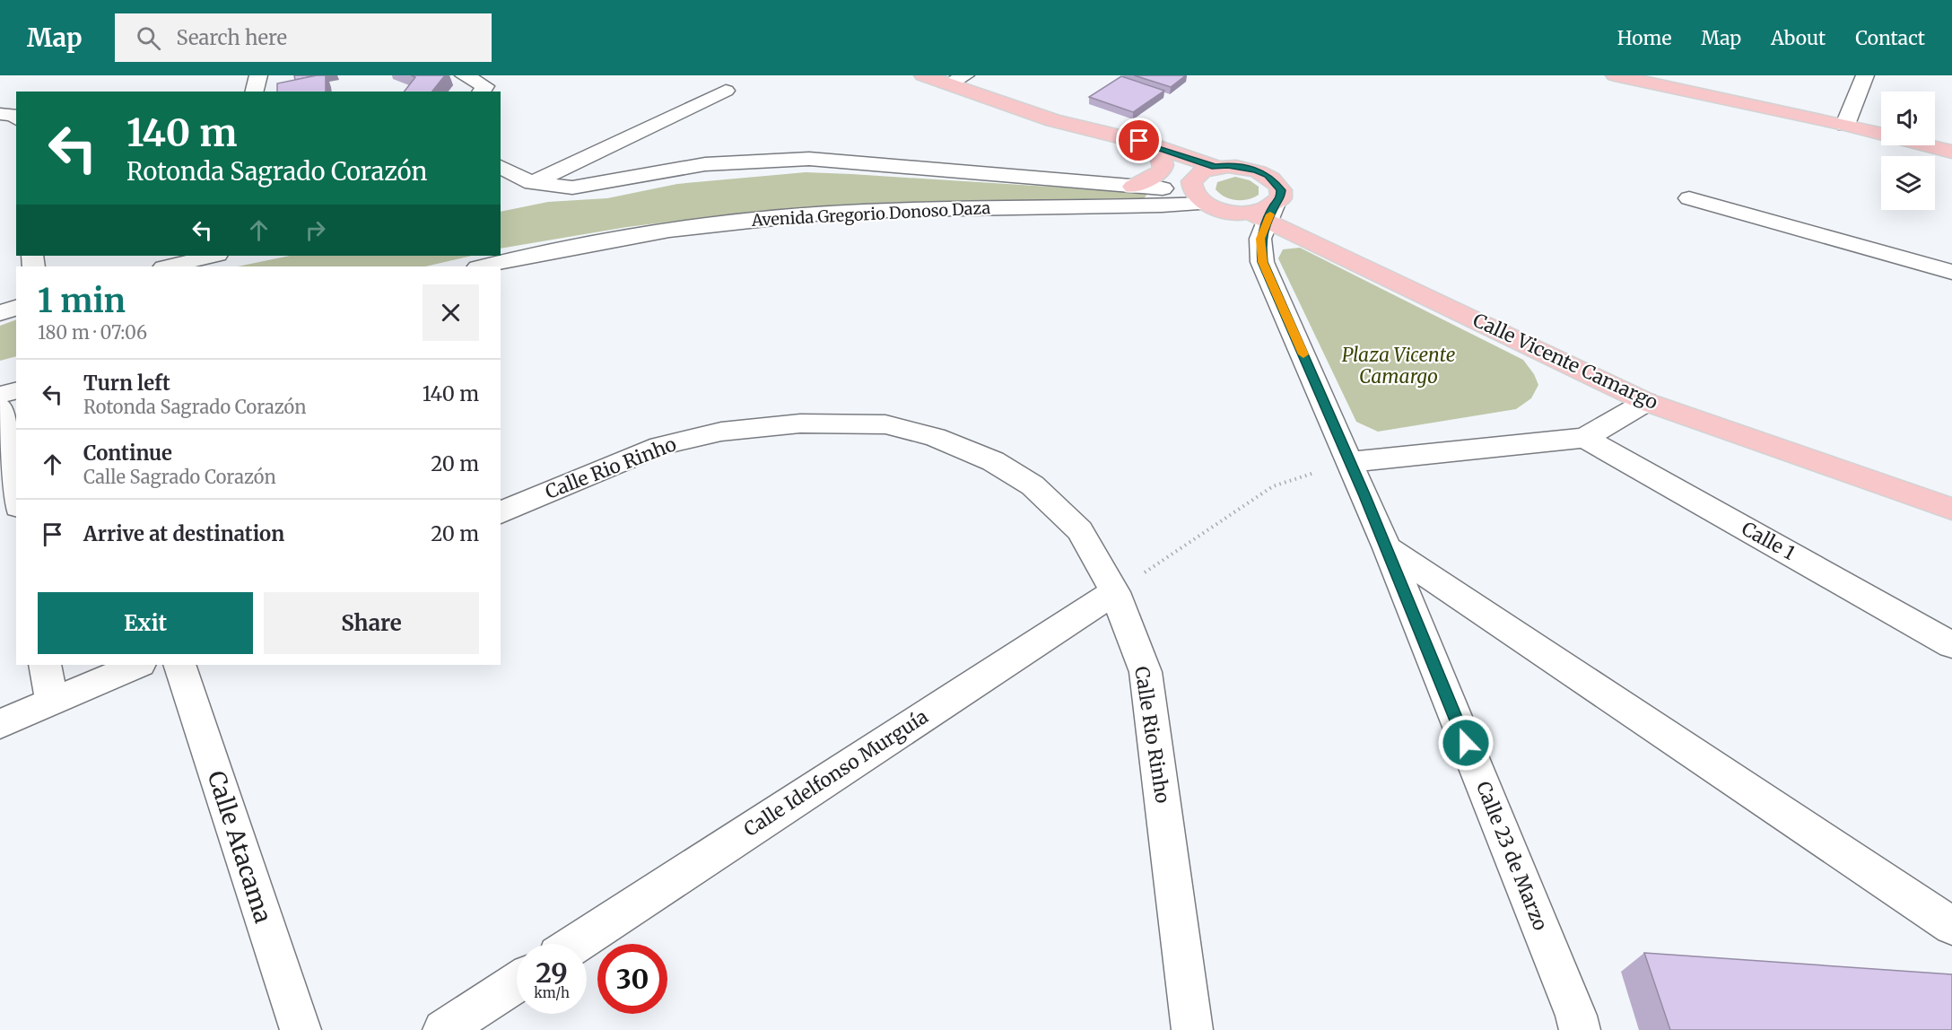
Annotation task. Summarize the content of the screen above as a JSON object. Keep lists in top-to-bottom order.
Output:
{
  "streets": {
    "main road": ["Calle Vicente Camargo"],
    "street": [
      "Avenida Gregorio Donoso Daza",
      "Calle Rio Rinho",
      "Calle 1",
      "Calle Idelfonso Murguía",
      "Calle Atacama",
      "Calle 23 de Marzo"
    ]
  },
  "crossings": [
    ["Avenida Gregorio Donoso Daza", "Calle Vicente Camargo"],
    ["Calle Vicente Camargo", "Calle 23 de Marzo"],
    ["Calle Rio Rinho", "Calle Idelfonso Murguía"]
  ],
  "parks": ["Plaza Vicente Camargo"],
  "page": {
    "header": "Map",
    "search": "Search here",
    "nav": [
      "Home",
      "Map",
      "About",
      "Contact"
    ],
    "turn": ["140 m", "Rotonda Sagrado Corazón"],
    "heading": ["1 min", "180 m · 07:06"],
    "list": [
      {
        "name": "Turn left",
        "note": "Rotonda Sagrado Corazón",
        "value": "140 m"
      },
      {
        "name": "Continue",
        "note": "Calle Sagrado Corazón",
        "value": "20 m"
      },
      {
        "name": "Arrive at destination",
        "value": "20 m"
      }
    ],
    "buttons": ["Exit", "Share"],
    "speed": "29 km/h",
    "limit": "30"
  }
}
